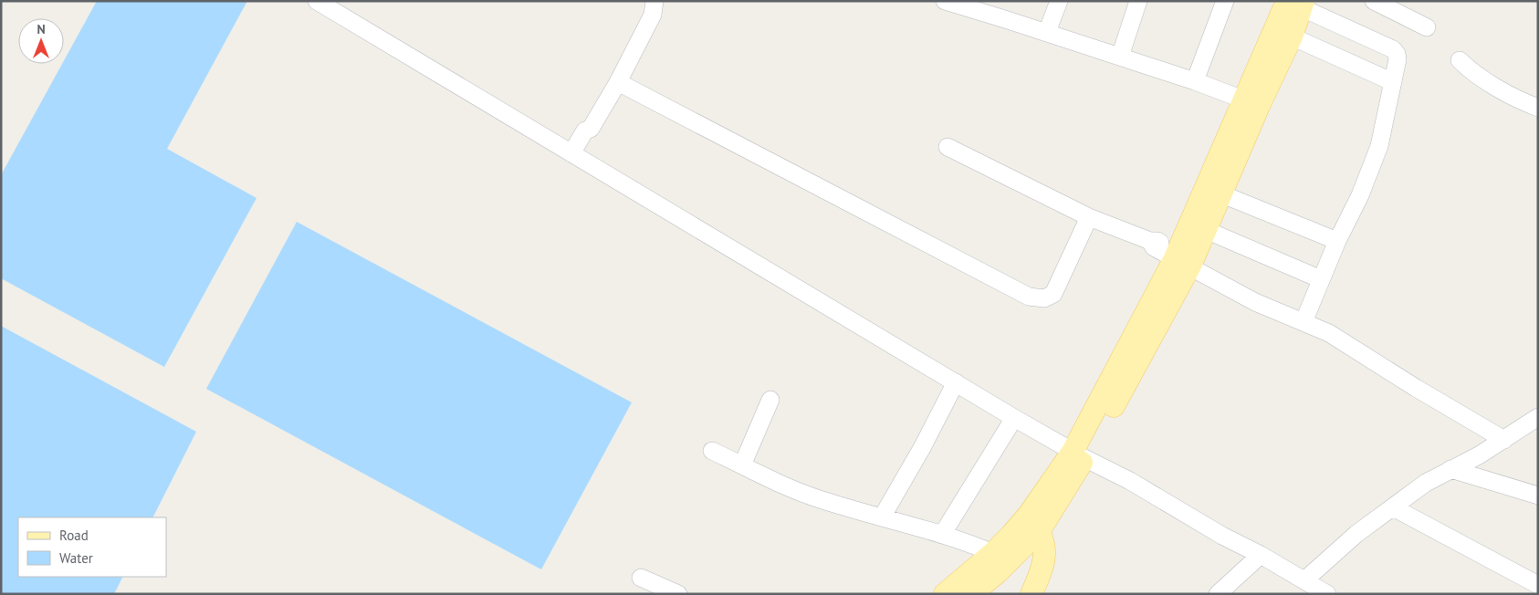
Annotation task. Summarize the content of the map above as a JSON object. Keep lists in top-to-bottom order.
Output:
{
  "legend": ["Road", "Water"],
  "north": "top"
}
